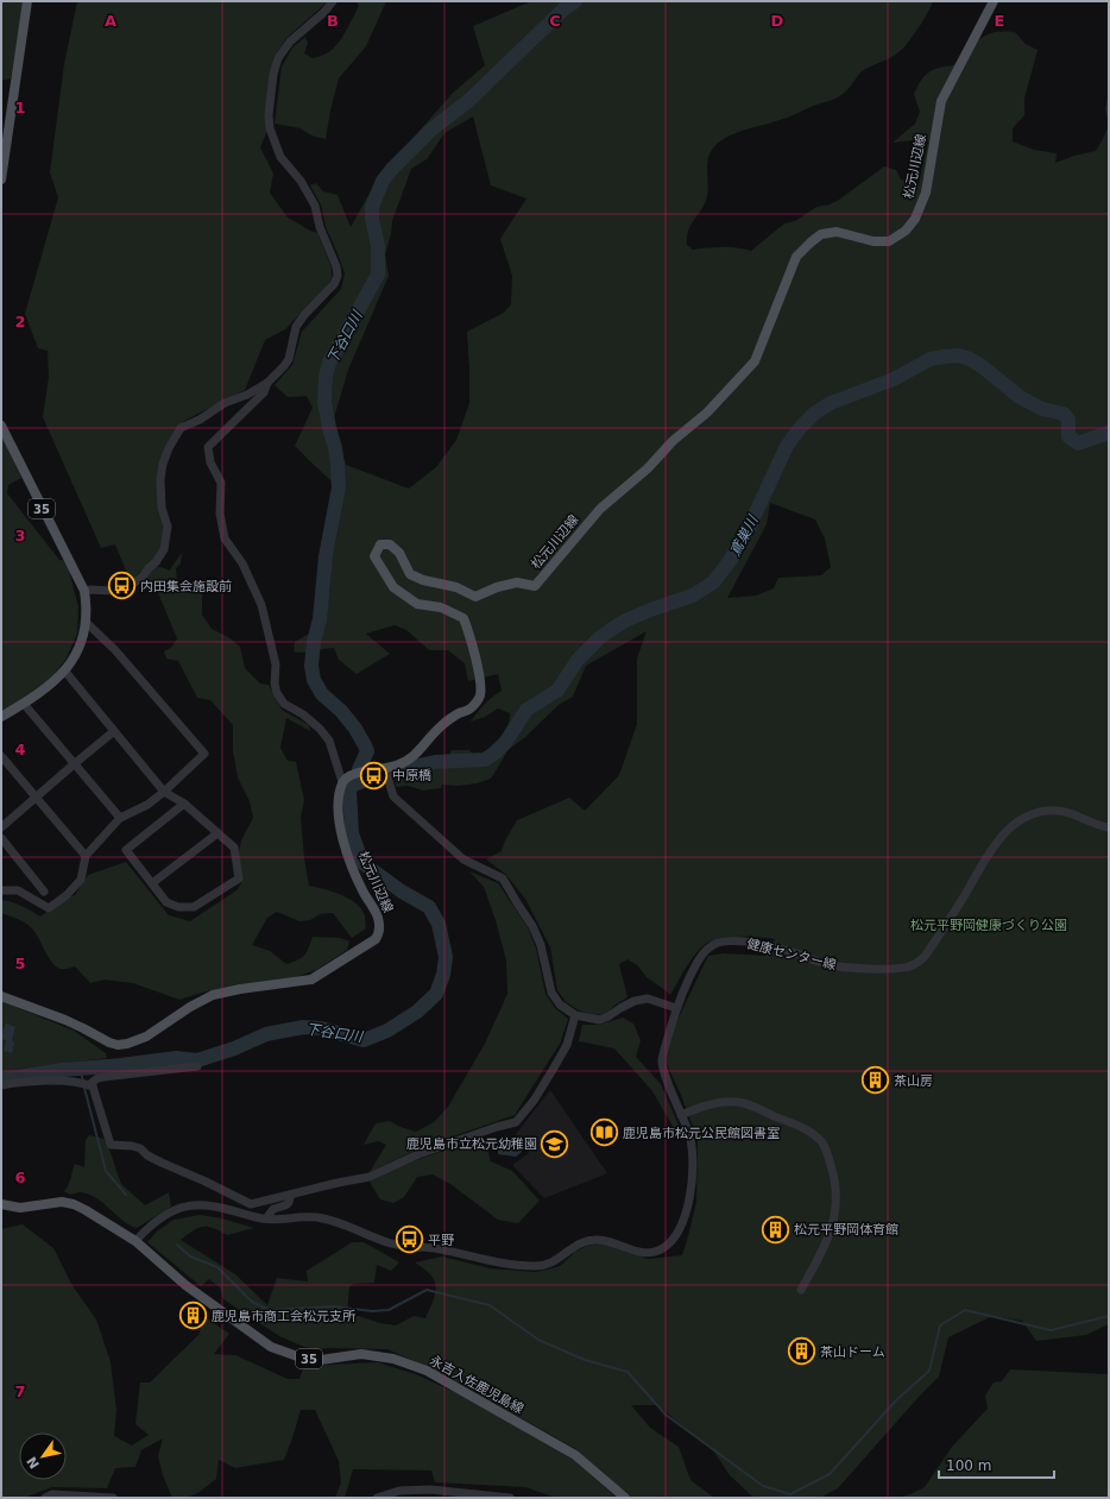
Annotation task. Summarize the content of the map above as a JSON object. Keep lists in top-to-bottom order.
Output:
{
  "streets": {
    "main road": ["松元川辺線", "35", "永吉入佐鹿児島線"],
    "street": ["健康センター線"]
  },
  "crossings": [
    ["健康センター線", "永吉入佐鹿児島線"]
  ],
  "water": ["下谷口川", "鳶巣川"],
  "parks": ["松元平野岡健康づくり公園"],
  "places": {
    "bus stop": ["内田集会施設前", "中原橋", "平野"],
    "building": [
      "茶山房",
      "松元平野岡体育館",
      "鹿児島市商工会松元支所",
      "茶山ドーム"
    ],
    "library": ["鹿児島市松元公民館図書室"],
    "school or university": ["鹿児島市立松元幼稚園"]
  },
  "scale_bar": "100 m",
  "north": "bottom left",
  "grid": {
    "columns": [
      "A",
      "B",
      "C",
      "D",
      "E"
    ],
    "rows": [
      "1",
      "2",
      "3",
      "4",
      "5",
      "6",
      "7"
    ]
  }
}
